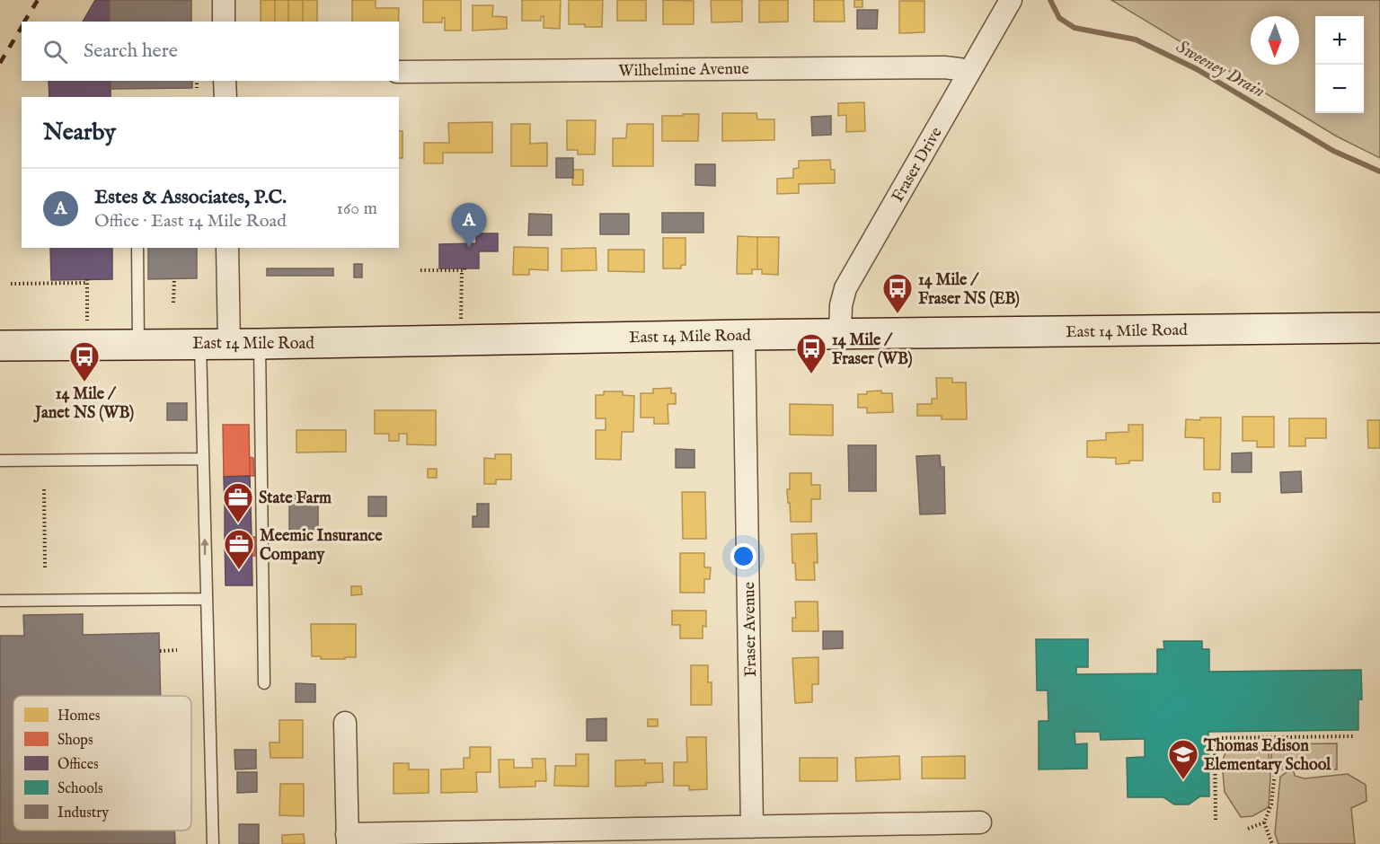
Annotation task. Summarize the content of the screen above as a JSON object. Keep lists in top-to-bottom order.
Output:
{
  "streets": {
    "main road": ["East 14 Mile Road"],
    "street": ["Wilhelmine Avenue", "Fraser Drive", "Fraser Avenue"]
  },
  "crossings": [
    ["Wilhelmine Avenue", "Fraser Drive"],
    ["Fraser Drive", "East 14 Mile Road"],
    ["East 14 Mile Road", "Fraser Avenue"]
  ],
  "water": ["Sweeney Drain"],
  "places": {
    "bus stop": ["14 Mile / Fraser NS (EB)", "14 Mile / Fraser (WB)", "14 Mile / Janet NS (WB)"],
    "office": ["State Farm", "Meemic Insurance Company"],
    "school or university": ["Thomas Edison Elementary School"]
  },
  "legend": [
    "Homes",
    "Shops",
    "Offices",
    "Schools",
    "Industry"
  ],
  "north": "bottom",
  "page": {
    "map_buttons": ["+", "−"],
    "search": "Search here",
    "heading": "Nearby",
    "list": [
      {
        "mark": "A",
        "name": "Estes & Associates, P.C.",
        "note": "Office · East 14 Mile Road",
        "value": "160 m"
      }
    ],
    "pins": "A"
  }
}
